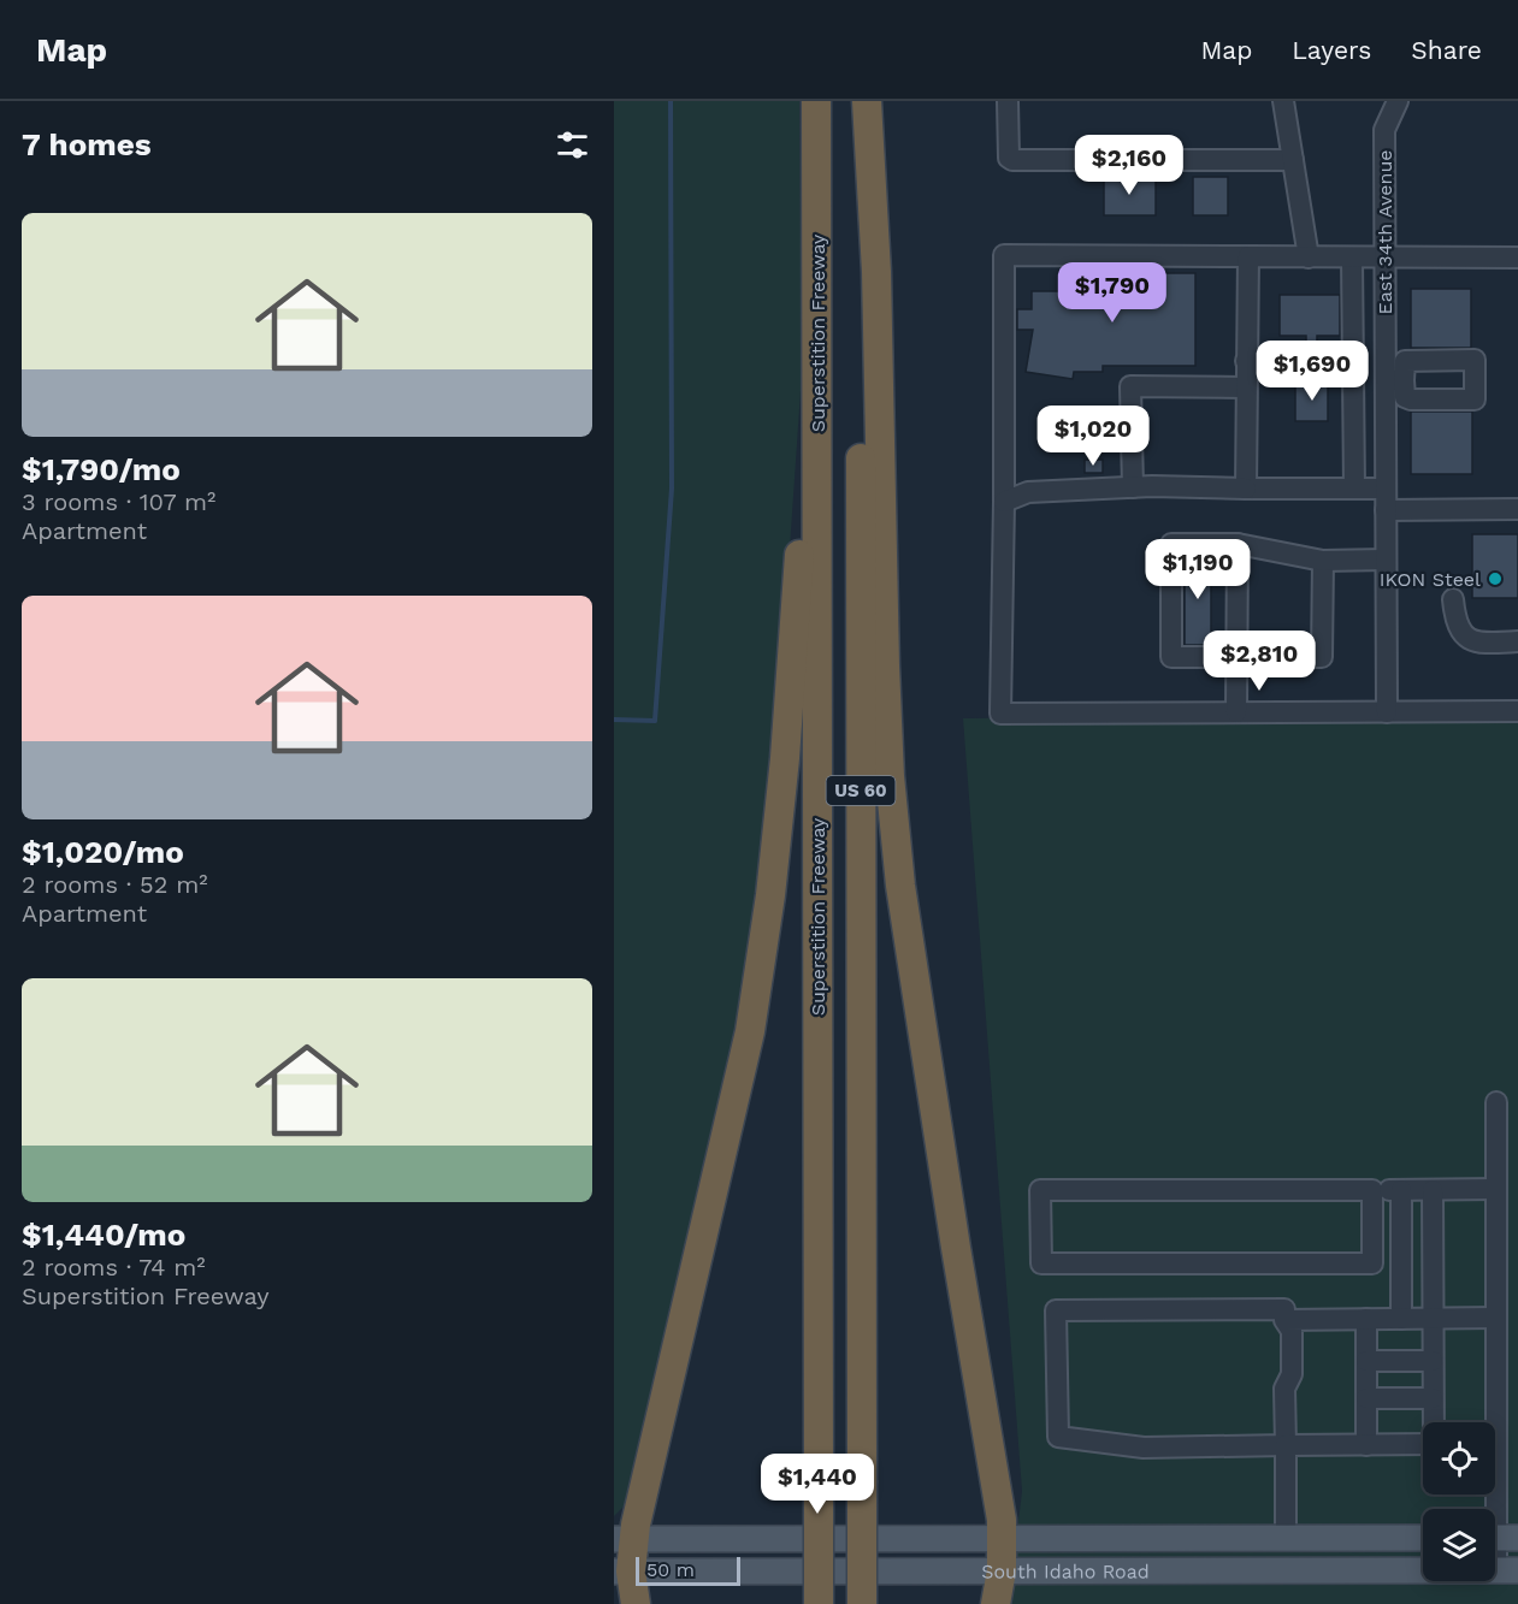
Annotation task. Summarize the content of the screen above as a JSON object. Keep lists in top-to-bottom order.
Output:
{
  "streets": {
    "highway": ["Superstition Freeway", "US 60"],
    "main road": ["South Idaho Road"],
    "street": ["East 34th Avenue"]
  },
  "places": ["IKON Steel"],
  "scale_bar": "50 m",
  "page": {
    "header": "Map",
    "nav": ["Map", "Layers", "Share"],
    "heading": "7 homes",
    "price": [
      "$2,160",
      "$1,790",
      "$1,690",
      "$1,020",
      "$1,190",
      "$2,810",
      "$1,440"
    ],
    "list": [
      {
        "name": "$1,790/mo",
        "note": "3 rooms · 107 m² · Apartment"
      },
      {
        "name": "$1,020/mo",
        "note": "2 rooms · 52 m² · Apartment"
      },
      {
        "name": "$1,440/mo",
        "note": "2 rooms · 74 m² · Superstition Freeway"
      }
    ],
    "scale": "50 m"
  }
}
